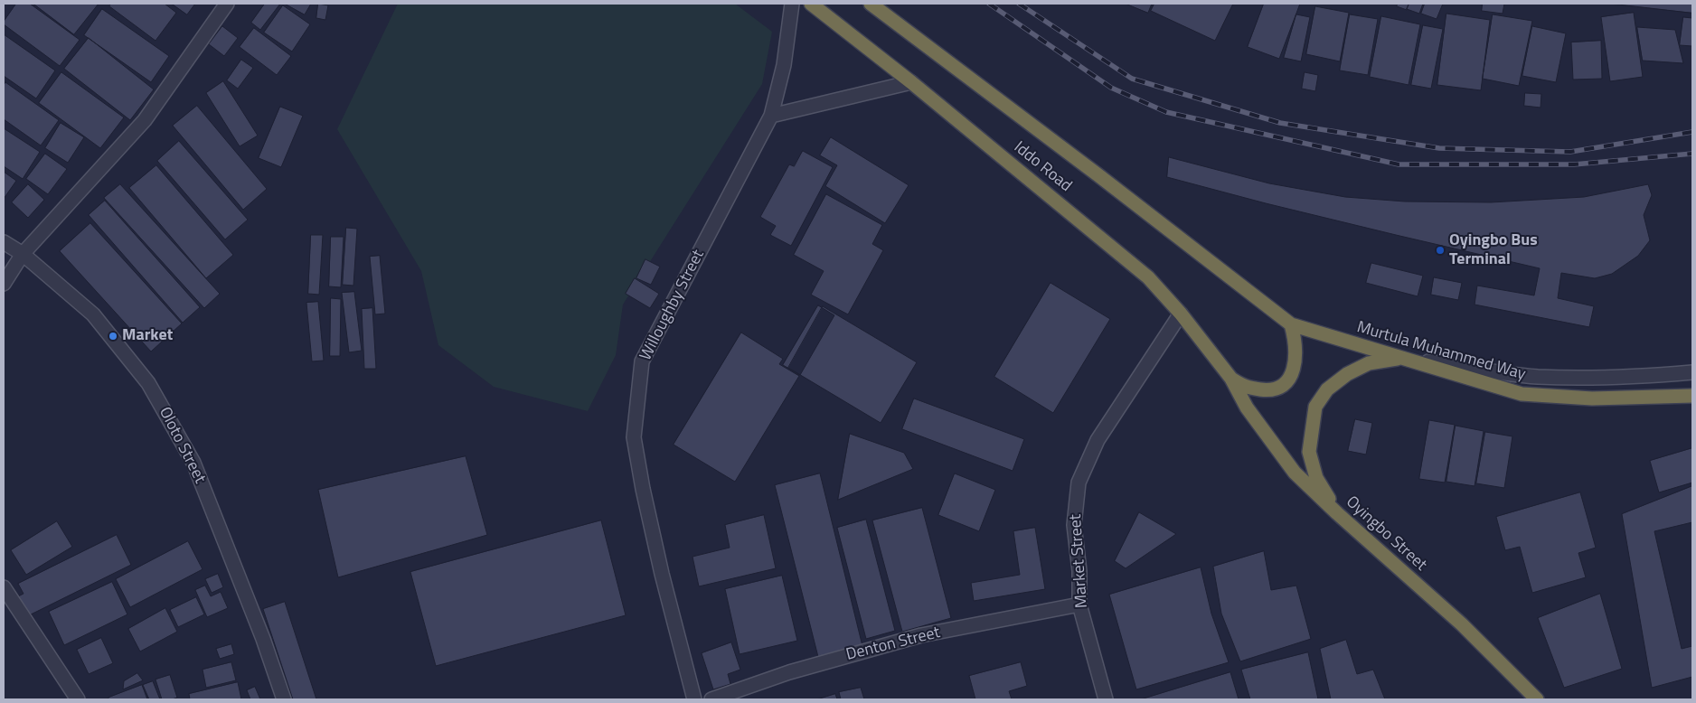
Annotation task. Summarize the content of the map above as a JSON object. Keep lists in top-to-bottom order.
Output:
{
  "streets": {
    "highway": ["Iddo Road", "Murtula Muhammed Way", "Oyingbo Street"],
    "street": [
      "Willoughby Street",
      "Oloto Street",
      "Market Street",
      "Denton Street"
    ]
  },
  "crossings": [
    ["Iddo Road", "Murtula Muhammed Way"],
    ["Iddo Road", "Oyingbo Street"],
    ["Iddo Road", "Market Street"],
    ["Market Street", "Denton Street"]
  ],
  "places": ["Oyingbo Bus Terminal", "Market"]
}
